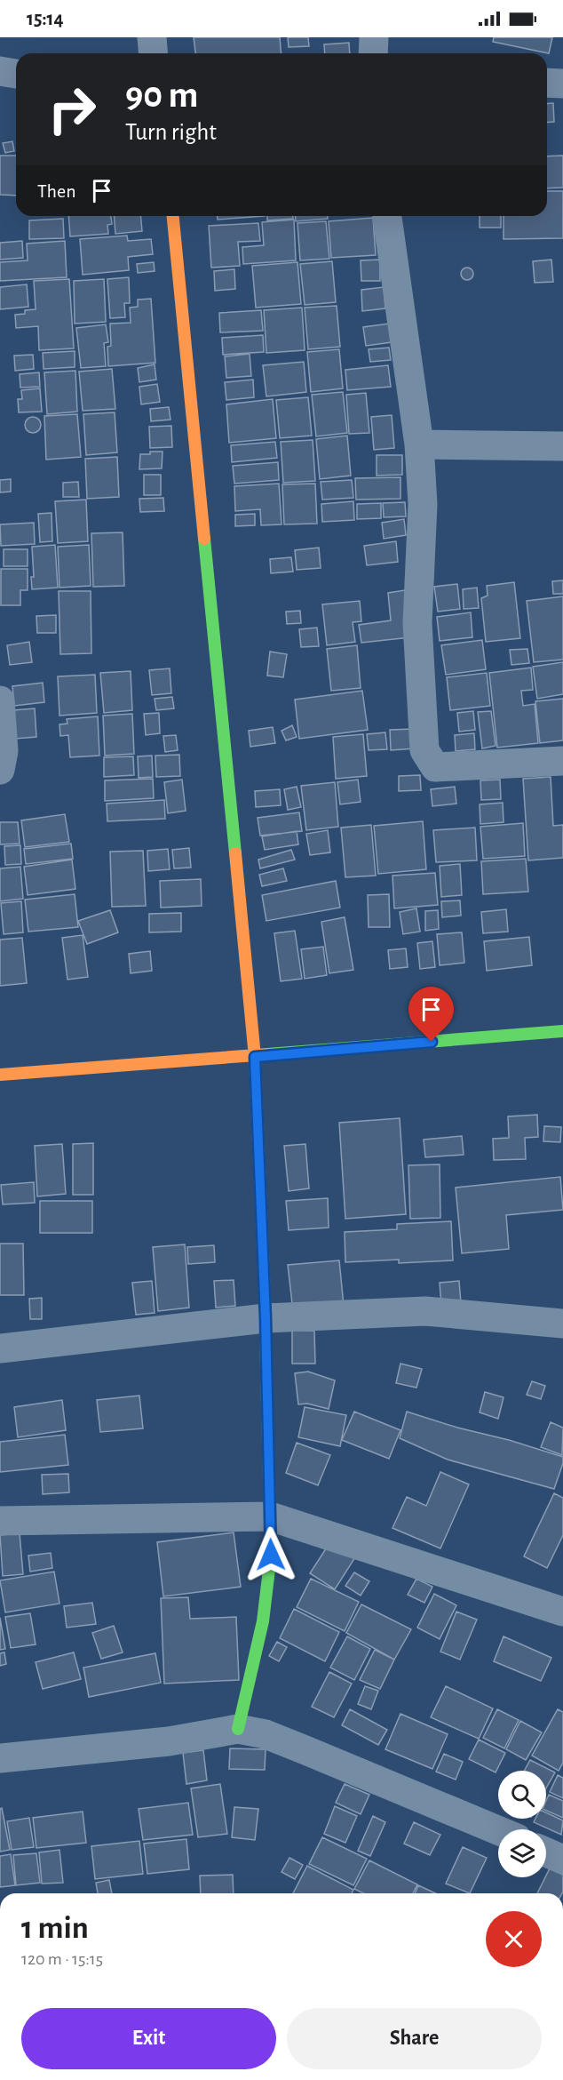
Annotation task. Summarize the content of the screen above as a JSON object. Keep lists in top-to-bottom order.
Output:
{
  "page": {
    "status": "15:14",
    "turn": ["90 m", "Turn right"],
    "then": "Then",
    "heading": ["1 min", "120 m · 15:15"],
    "buttons": ["Exit", "Share"]
  }
}
